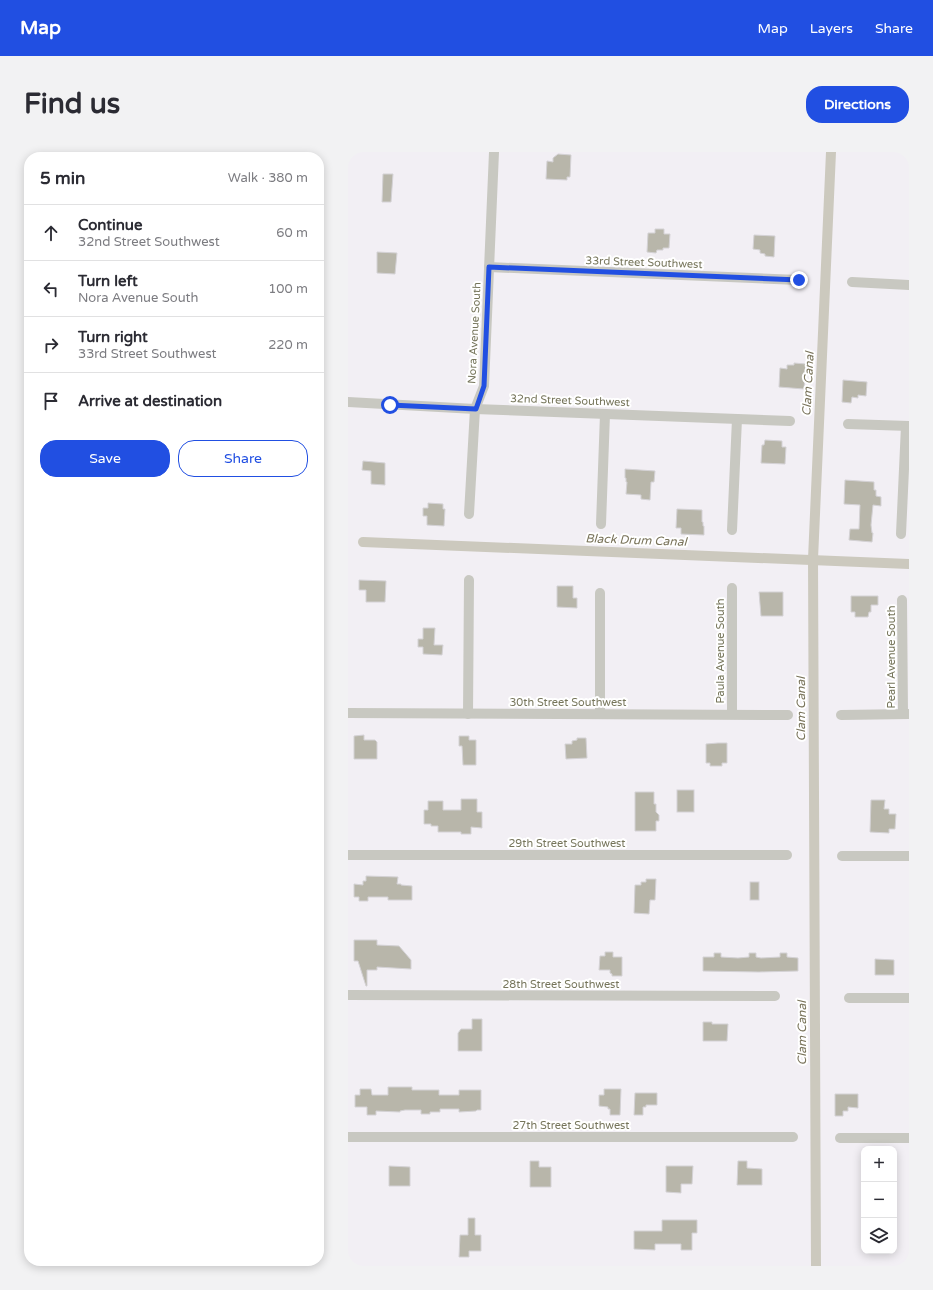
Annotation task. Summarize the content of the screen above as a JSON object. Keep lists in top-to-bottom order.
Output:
{
  "streets": {
    "street": [
      "33rd Street Southwest",
      "Nora Avenue South",
      "32nd Street Southwest",
      "Paula Avenue South",
      "Pearl Avenue South",
      "30th Street Southwest",
      "29th Street Southwest",
      "28th Street Southwest",
      "27th Street Southwest"
    ]
  },
  "crossings": [
    ["33rd Street Southwest", "Nora Avenue South"],
    ["Nora Avenue South", "32nd Street Southwest"],
    ["Paula Avenue South", "30th Street Southwest"]
  ],
  "water": ["Clam Canal", "Black Drum Canal"],
  "page": {
    "header": "Map",
    "nav": ["Map", "Layers", "Share"],
    "buttons": [
      "Directions",
      ["Save", "Share"]
    ],
    "title": "Find us",
    "heading": ["5 min", "Walk · 380 m"],
    "list": [
      ["Continue", "32nd Street Southwest", "60 m"],
      ["Turn left", "Nora Avenue South", "100 m"],
      ["Turn right", "33rd Street Southwest", "220 m"],
      "Arrive at destination"
    ],
    "map_buttons": ["+", "−"]
  }
}
